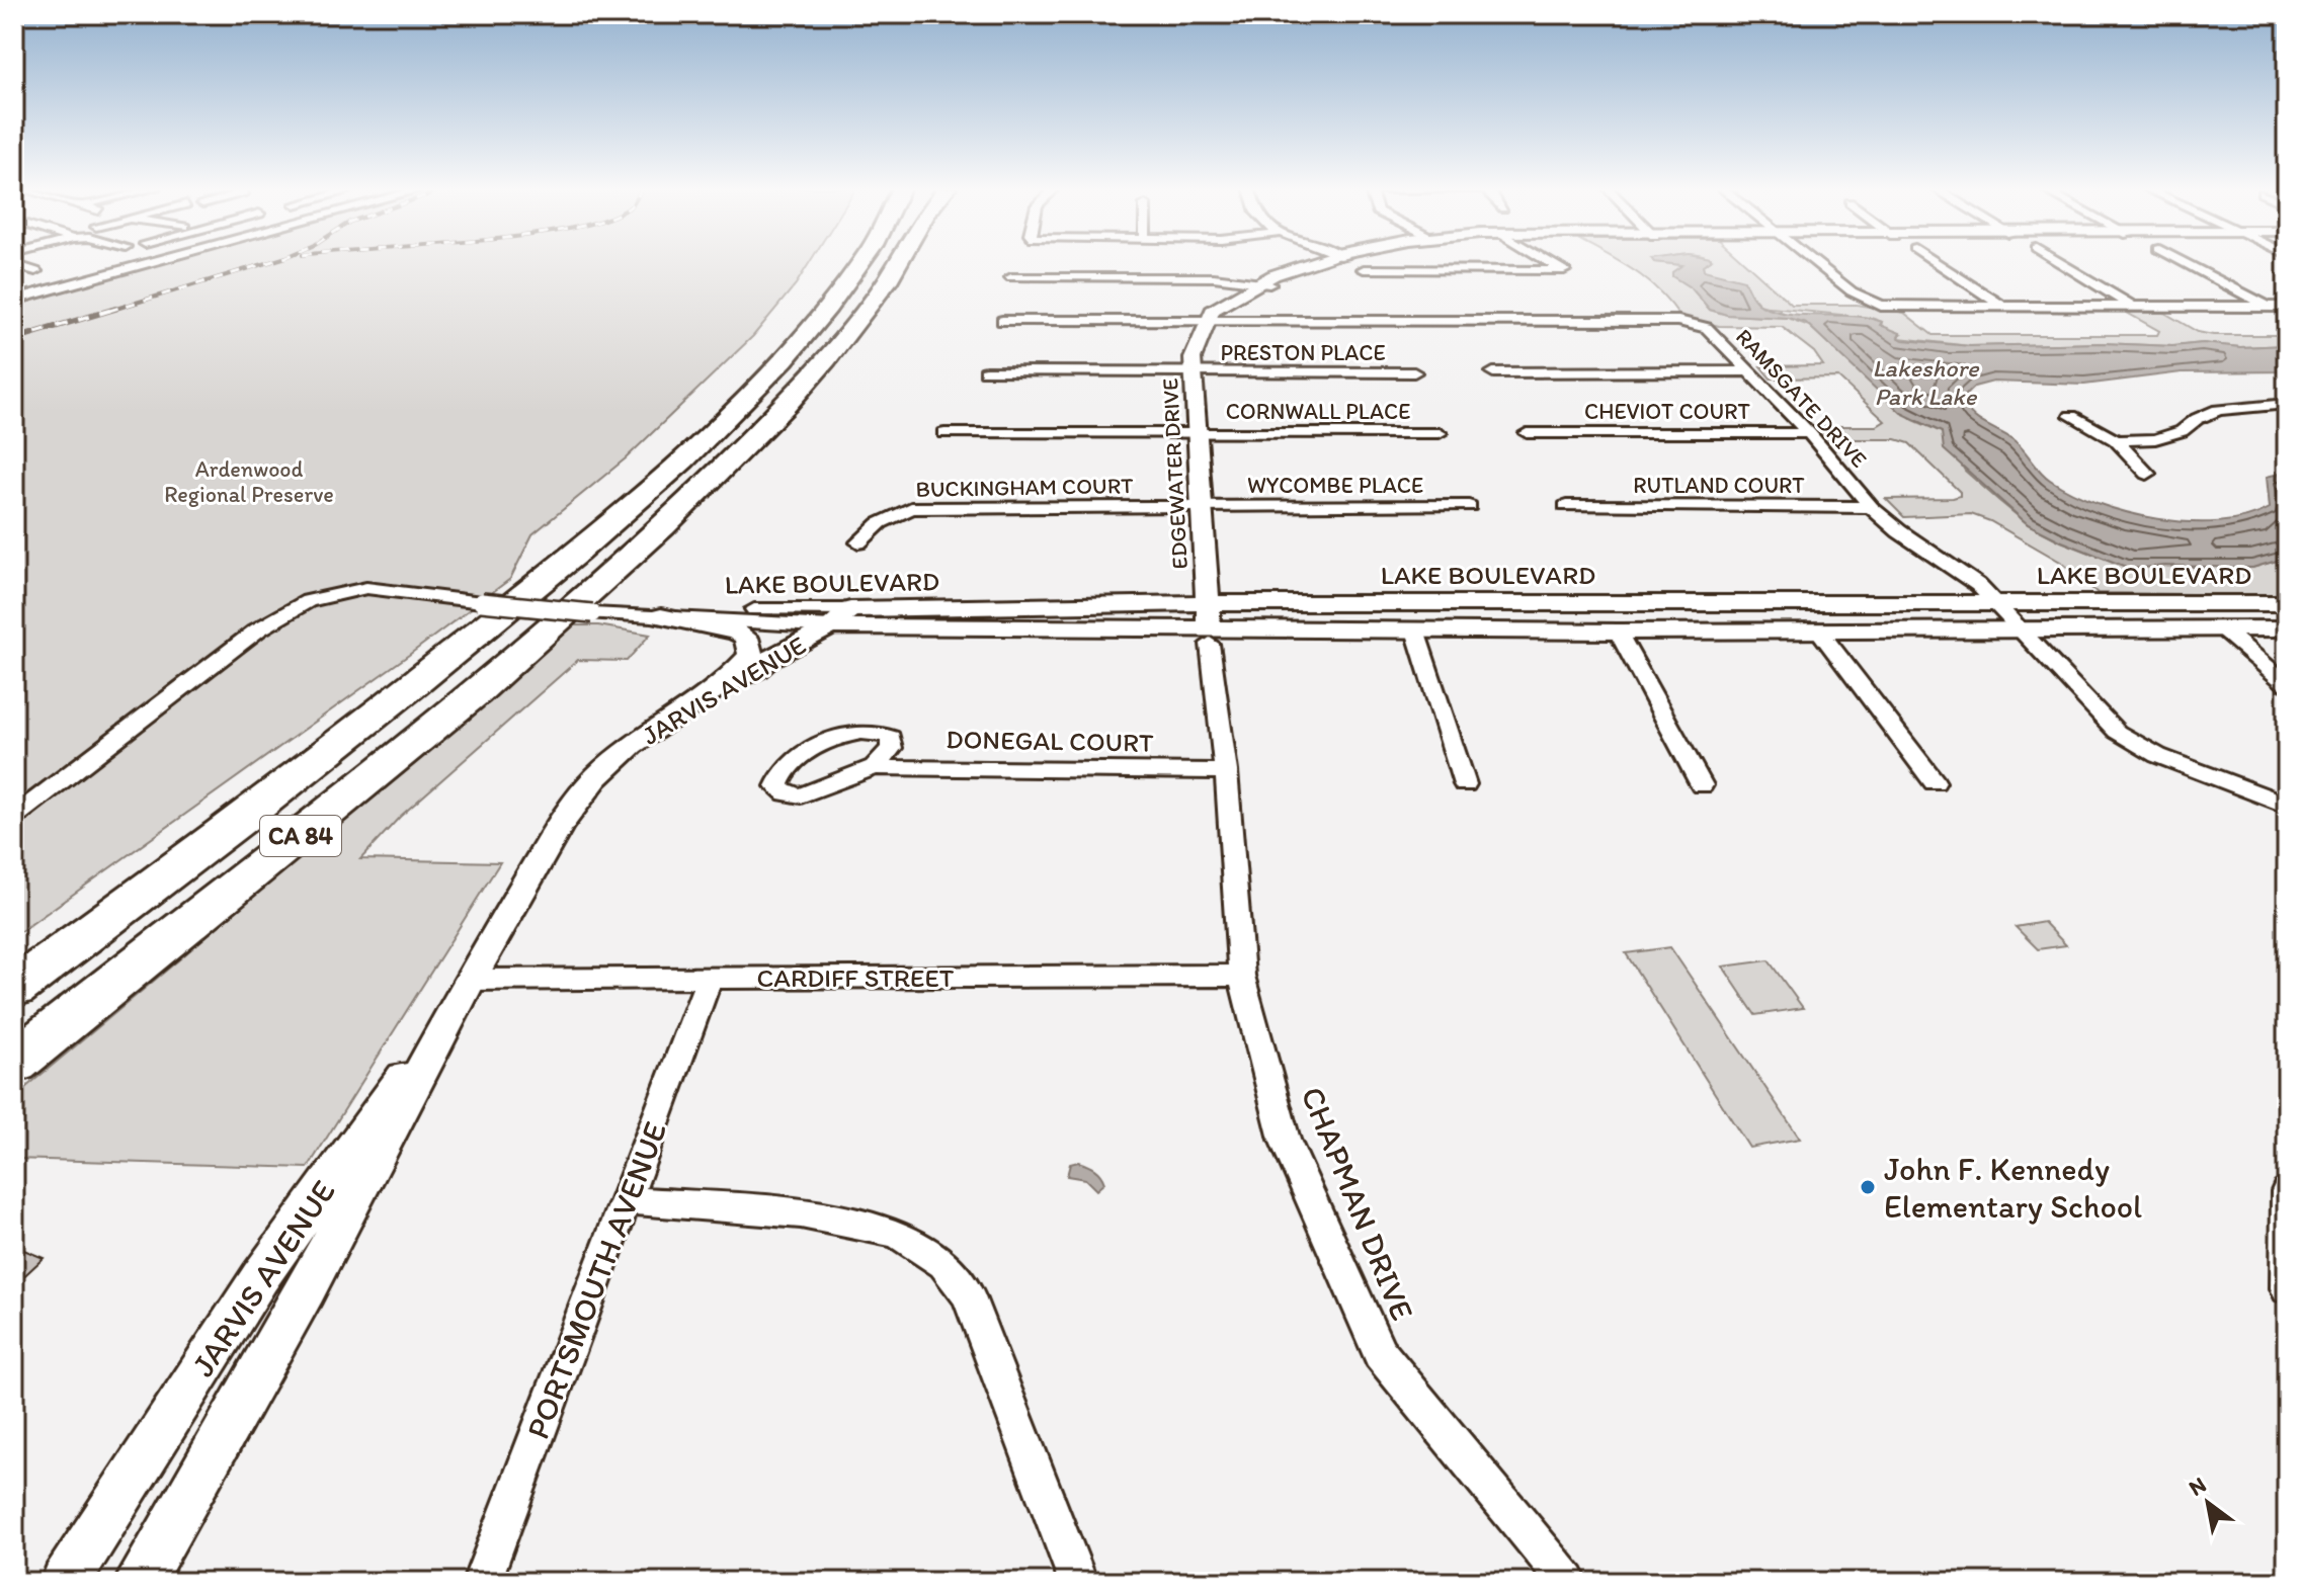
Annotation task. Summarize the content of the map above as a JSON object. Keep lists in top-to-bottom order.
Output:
{
  "streets": {
    "highway": ["CA 84"],
    "street": [
      "PRESTON PLACE",
      "RAMSGATE DRIVE",
      "CORNWALL PLACE",
      "CHEVIOT COURT",
      "EDGEWATER DRIVE",
      "WYCOMBE PLACE",
      "RUTLAND COURT",
      "BUCKINGHAM COURT",
      "LAKE BOULEVARD",
      "JARVIS AVENUE",
      "DONEGAL COURT",
      "CARDIFF STREET",
      "CHAPMAN DRIVE",
      "PORTSMOUTH AVENUE"
    ]
  },
  "crossings": [
    ["PRESTON PLACE", "EDGEWATER DRIVE"],
    ["RAMSGATE DRIVE", "CHEVIOT COURT"],
    ["RAMSGATE DRIVE", "EDGEWATER DRIVE"],
    ["RAMSGATE DRIVE", "RUTLAND COURT"],
    ["RAMSGATE DRIVE", "LAKE BOULEVARD"],
    ["CORNWALL PLACE", "EDGEWATER DRIVE"],
    ["EDGEWATER DRIVE", "WYCOMBE PLACE"],
    ["EDGEWATER DRIVE", "BUCKINGHAM COURT"],
    ["EDGEWATER DRIVE", "LAKE BOULEVARD"],
    ["EDGEWATER DRIVE", "CHAPMAN DRIVE"],
    ["WYCOMBE PLACE", "BUCKINGHAM COURT"],
    ["LAKE BOULEVARD", "JARVIS AVENUE"],
    ["LAKE BOULEVARD", "CHAPMAN DRIVE"],
    ["JARVIS AVENUE", "CARDIFF STREET"],
    ["DONEGAL COURT", "CHAPMAN DRIVE"],
    ["CARDIFF STREET", "CHAPMAN DRIVE"],
    ["CARDIFF STREET", "PORTSMOUTH AVENUE"]
  ],
  "water": ["Lakeshore Park Lake"],
  "parks": ["Ardenwood Regional Preserve"],
  "places": ["John F. Kennedy Elementary School"],
  "north": "top left"
}
